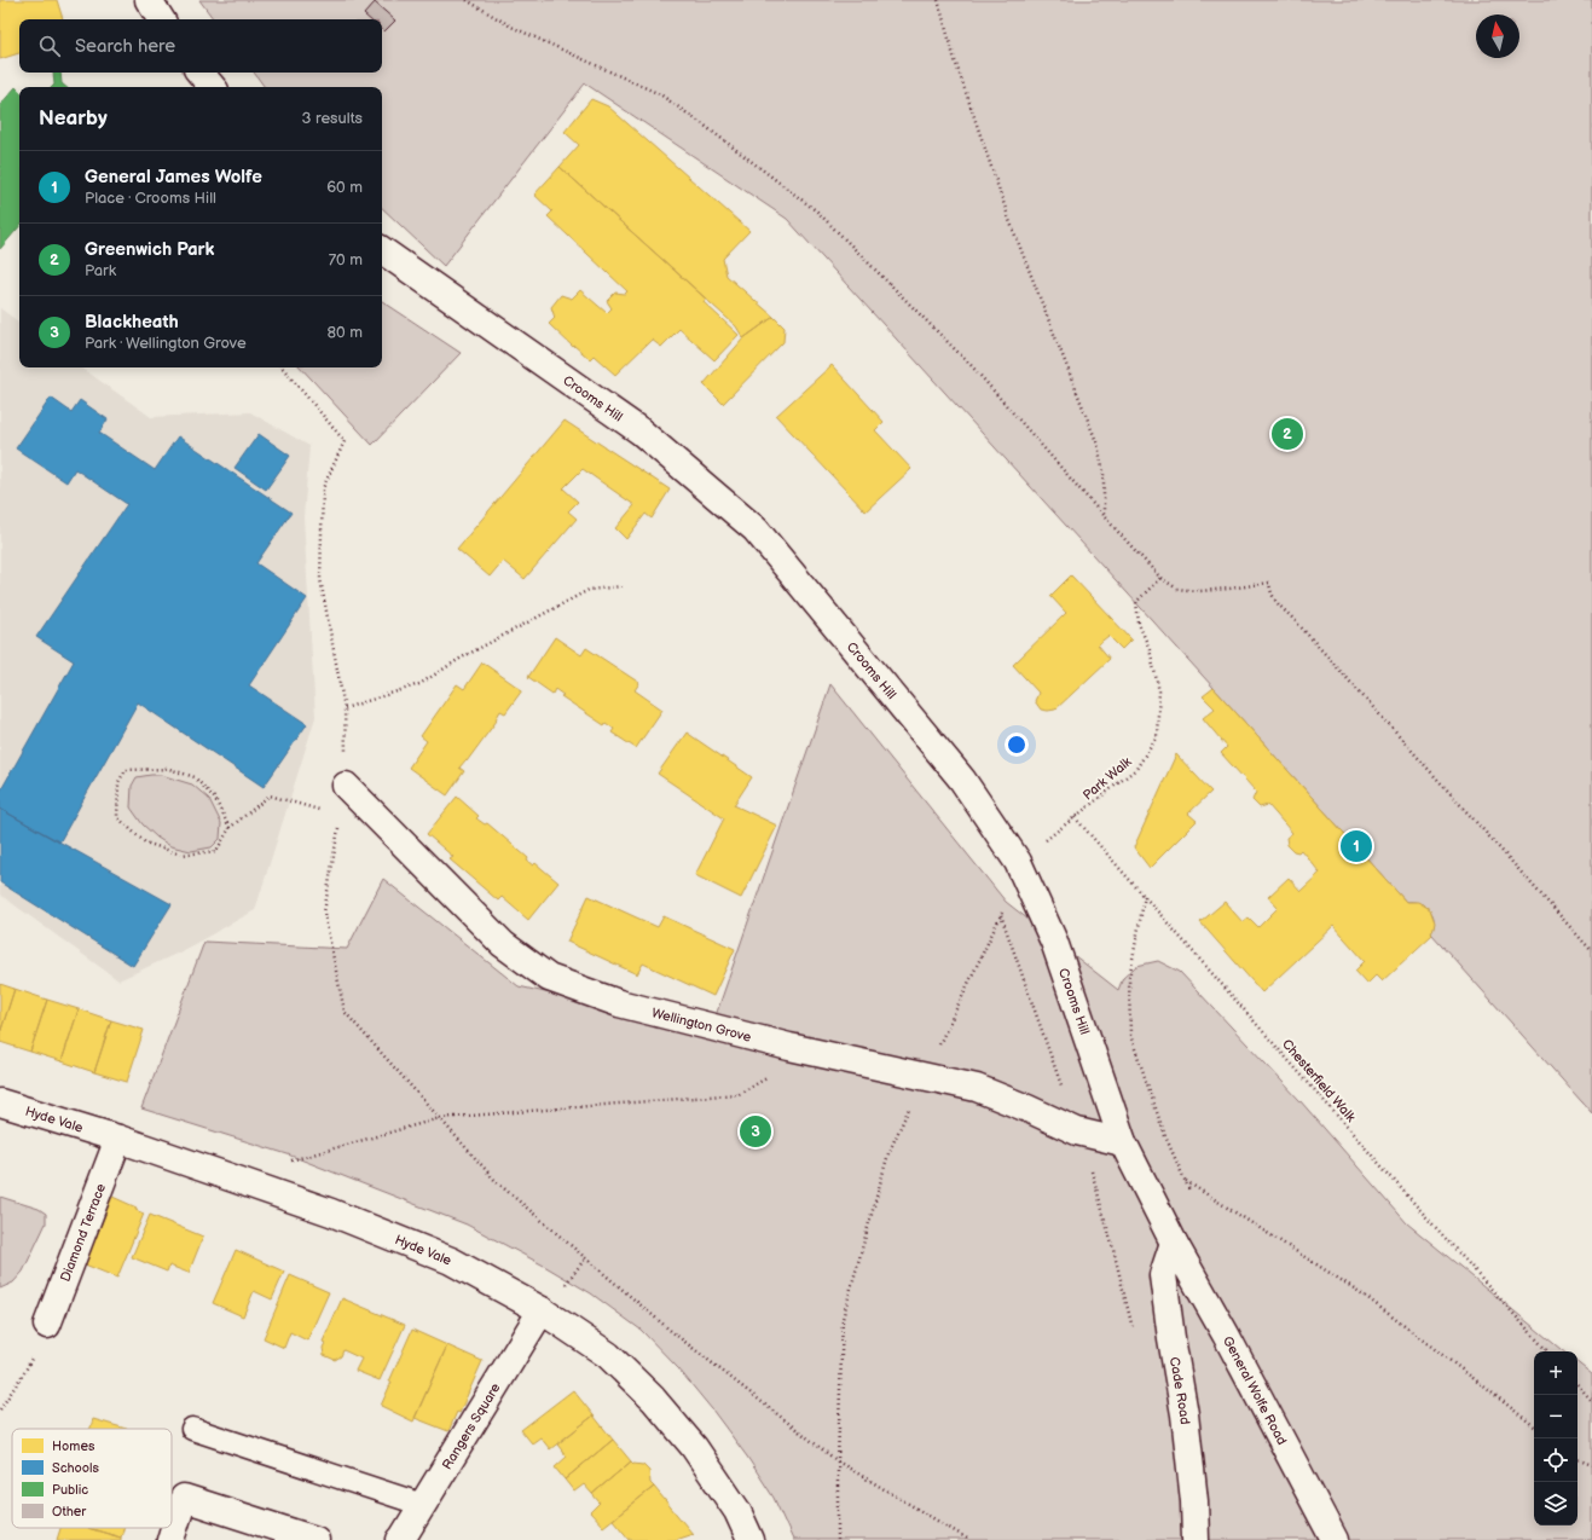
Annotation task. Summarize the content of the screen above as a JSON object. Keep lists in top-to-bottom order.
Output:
{
  "streets": {
    "street": [
      "Crooms Hill",
      "Wellington Grove",
      "Hyde Vale",
      "Diamond Terrace",
      "Cade Road",
      "General Wolfe Road",
      "Rangers Square"
    ],
    "path": ["Park Walk", "Chesterfield Walk"]
  },
  "crossings": [
    ["Crooms Hill", "Park Walk"],
    ["Crooms Hill", "Wellington Grove"],
    ["Crooms Hill", "Cade Road"],
    ["Crooms Hill", "General Wolfe Road"],
    ["Park Walk", "Chesterfield Walk"],
    ["Hyde Vale", "Diamond Terrace"],
    ["Hyde Vale", "Rangers Square"],
    ["Cade Road", "General Wolfe Road"]
  ],
  "legend": [
    "Homes",
    "Schools",
    "Public",
    "Other"
  ],
  "north": "top",
  "page": {
    "search": "Search here",
    "heading": ["Nearby", "3 results"],
    "list": [
      {
        "mark": "1",
        "name": "General James Wolfe",
        "note": "Place · Crooms Hill",
        "value": "60 m"
      },
      {
        "mark": "2",
        "name": "Greenwich Park",
        "note": "Park",
        "value": "70 m"
      },
      {
        "mark": "3",
        "name": "Blackheath",
        "note": "Park · Wellington Grove",
        "value": "80 m"
      }
    ],
    "pins": ["2", "1", "3"],
    "map_buttons": ["+", "−"]
  }
}
